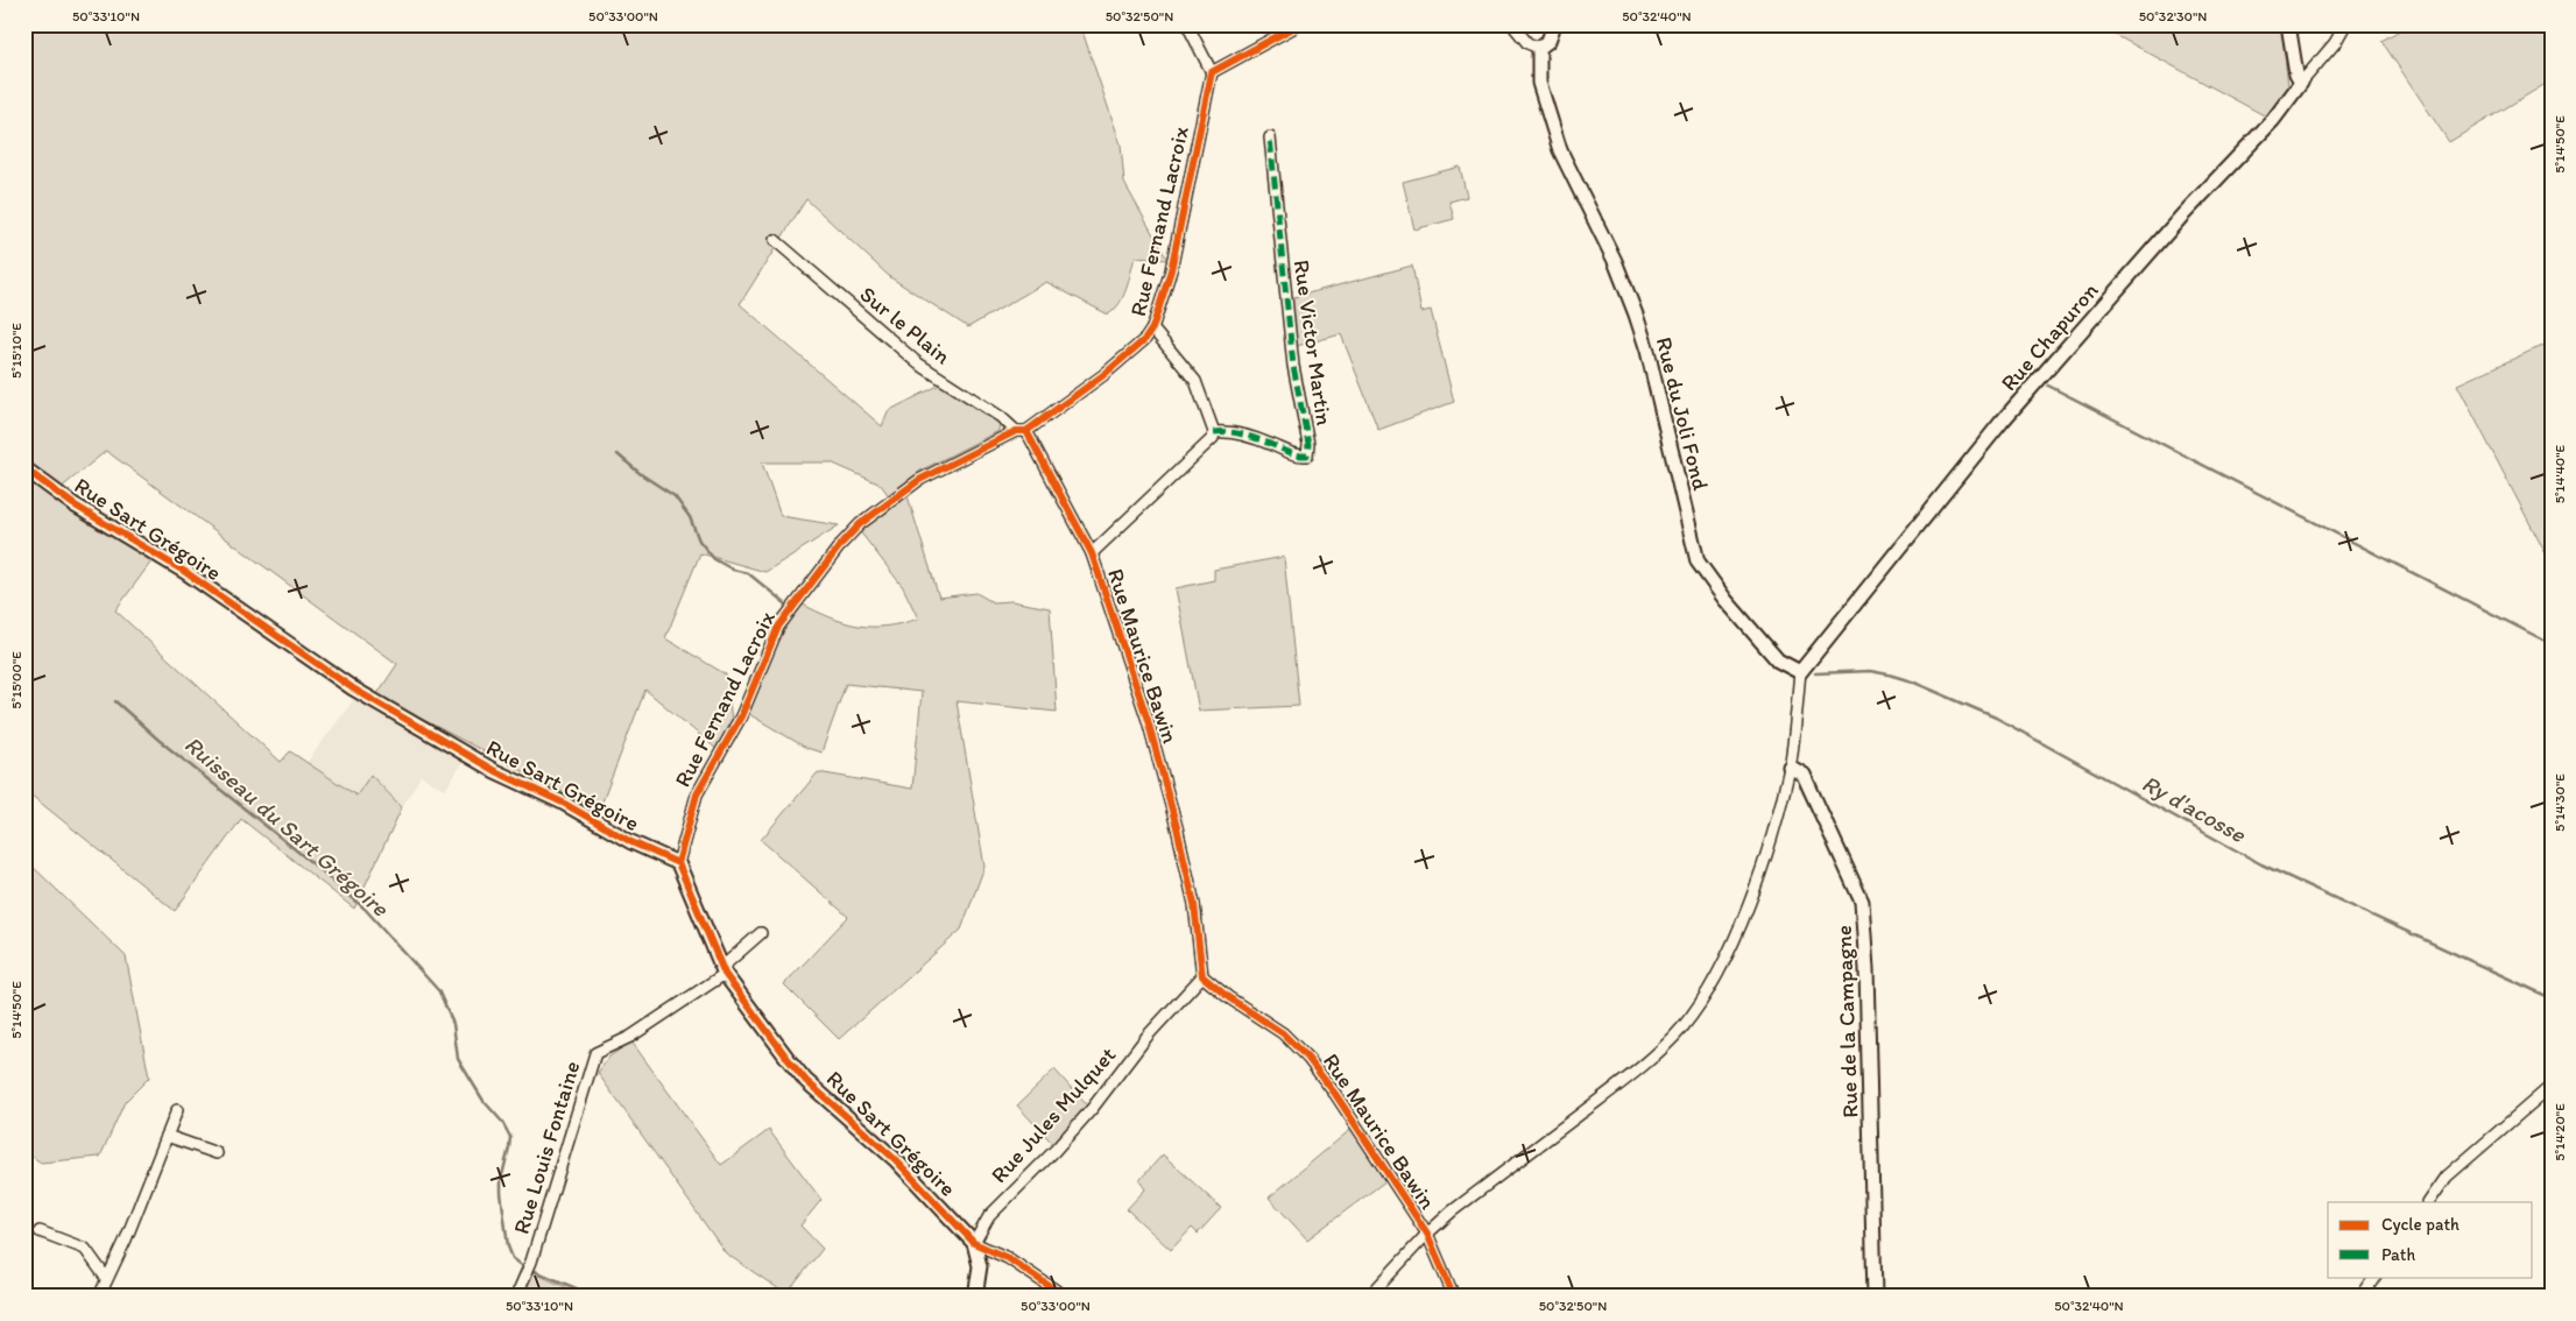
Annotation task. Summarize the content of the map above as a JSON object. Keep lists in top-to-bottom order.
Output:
{
  "streets": {
    "street": [
      "Rue Fernand Lacroix",
      "Sur le Plain",
      "Rue Chapuron",
      "Rue Victor Martin",
      "Rue du Joli Fond",
      "Rue Sart Grégoire",
      "Rue Maurice Bawin",
      "Rue de la Campagne",
      "Rue Jules Mulquet",
      "Rue Louis Fontaine"
    ]
  },
  "crossings": [
    ["Rue Fernand Lacroix", "Sur le Plain"],
    ["Rue Fernand Lacroix", "Rue Sart Grégoire"],
    ["Rue Fernand Lacroix", "Rue Maurice Bawin"],
    ["Sur le Plain", "Rue Maurice Bawin"],
    ["Rue Chapuron", "Rue du Joli Fond"],
    ["Rue Sart Grégoire", "Rue Jules Mulquet"],
    ["Rue Sart Grégoire", "Rue Louis Fontaine"],
    ["Rue Maurice Bawin", "Rue Jules Mulquet"]
  ],
  "water": ["Ry d'acosse", "Ruisseau du Sart Grégoire"],
  "legend": ["Cycle path", "Path"],
  "coordinates": [
    "50°33'10\"N",
    "50°33'00\"N",
    "50°32'50\"N",
    "50°32'40\"N",
    "50°32'30\"N",
    "5°14'50\"E",
    "5°15'10\"E",
    "5°14'40\"E",
    "5°15'00\"E",
    "5°14'30\"E",
    "5°14'20\"E"
  ]
}
